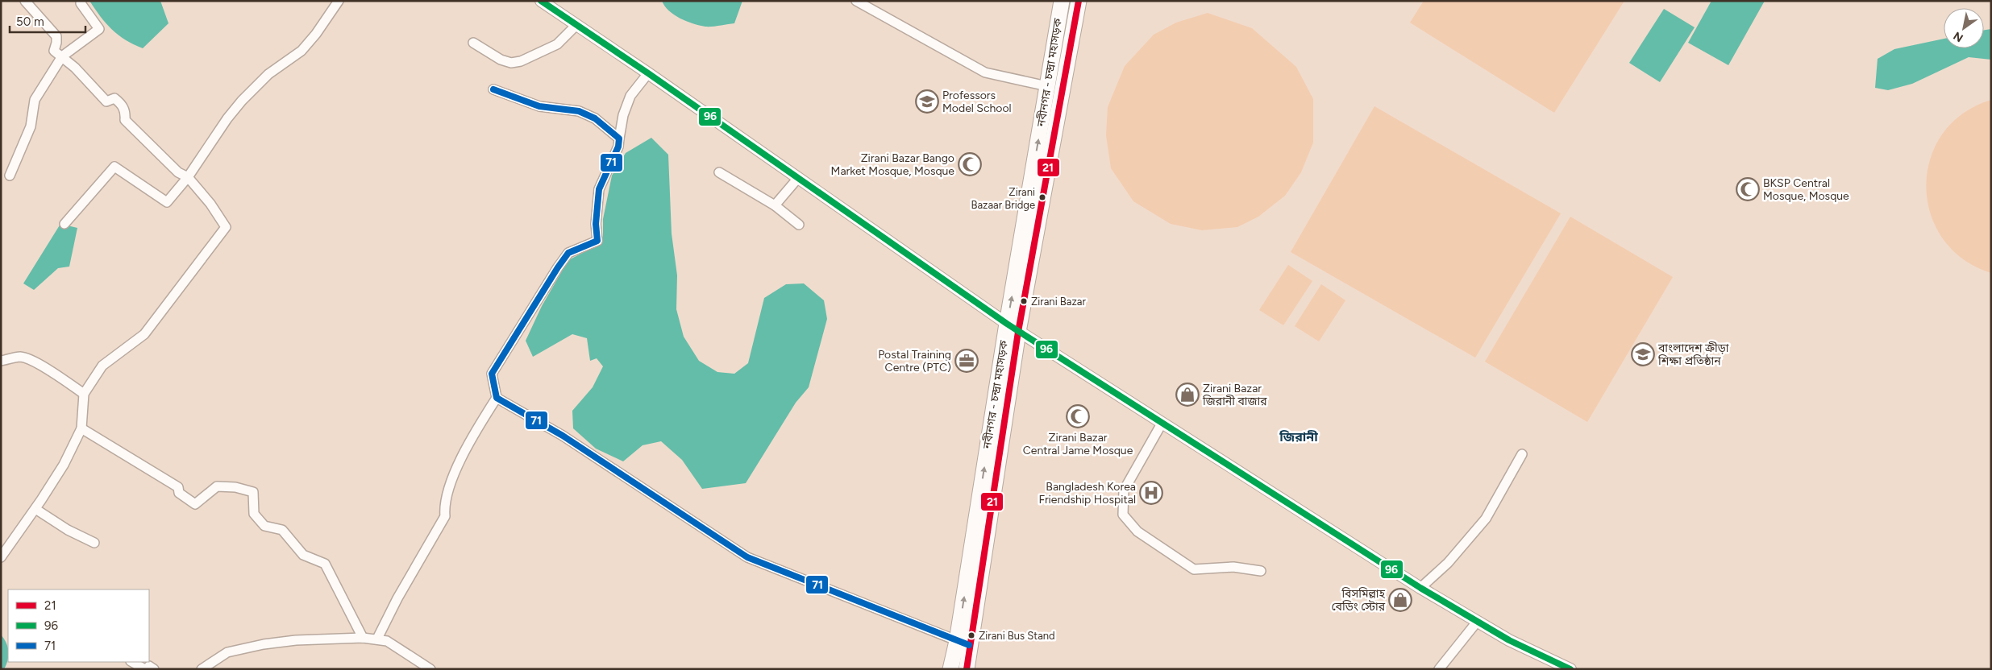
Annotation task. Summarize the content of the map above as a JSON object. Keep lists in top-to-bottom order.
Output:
{
  "streets": {
    "highway": ["নবীনগর - চন্দ্রা মহাসড়ক"]
  },
  "districts": ["জিরানী"],
  "places": {
    "school or university": ["Professors Model School", "বাংলাদেশ ক্রীড়া শিক্ষা প্রতিষ্ঠান"],
    "mosque": ["Zirani Bazar Bango Market Mosque, Mosque", "BKSP Central Mosque, Mosque", "Zirani Bazar Central Jame Mosque"],
    "other": ["Zirani Bazaar Bridge", "Zirani Bazar", "Zirani Bus Stand"],
    "office": ["Postal Training Centre (PTC)"],
    "shop": ["Zirani Bazar জিরানী বাজার", "বিসমিল্লাহ বেডিং স্টোর"],
    "hospital": ["Bangladesh Korea Friendship Hospital"]
  },
  "lines": ["transit line 21", "transit line 96", "transit line 71"],
  "legend": ["21", "96", "71"],
  "scale_bar": "50 m",
  "north": "bottom left"
}
